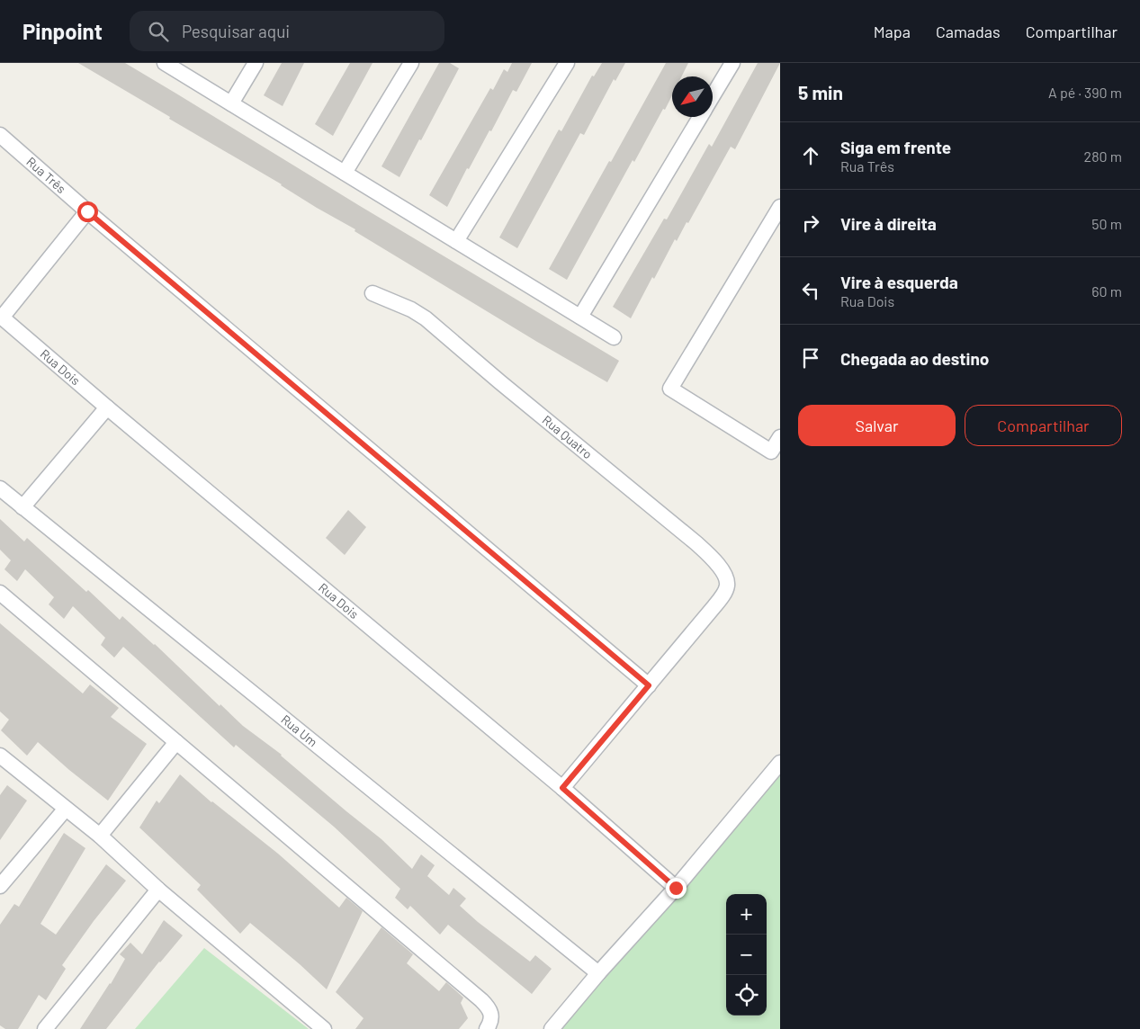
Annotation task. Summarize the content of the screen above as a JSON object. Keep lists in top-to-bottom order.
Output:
{
  "streets": {
    "street": [
      "Rua Três",
      "Rua Dois",
      "Rua Quatro",
      "Rua Um"
    ]
  },
  "crossings": [
    ["Rua Três", "Rua Quatro"]
  ],
  "north": "bottom left",
  "page": {
    "header": "Pinpoint",
    "search": "Pesquisar aqui",
    "nav": ["Mapa", "Camadas", "Compartilhar"],
    "heading": ["5 min", "A pé · 390 m"],
    "list": [
      ["Siga em frente", "Rua Três", "280 m"],
      ["Vire à direita", "50 m"],
      ["Vire à esquerda", "Rua Dois", "60 m"],
      "Chegada ao destino"
    ],
    "buttons": ["Salvar", "Compartilhar"],
    "map_buttons": ["+", "−"]
  }
}
